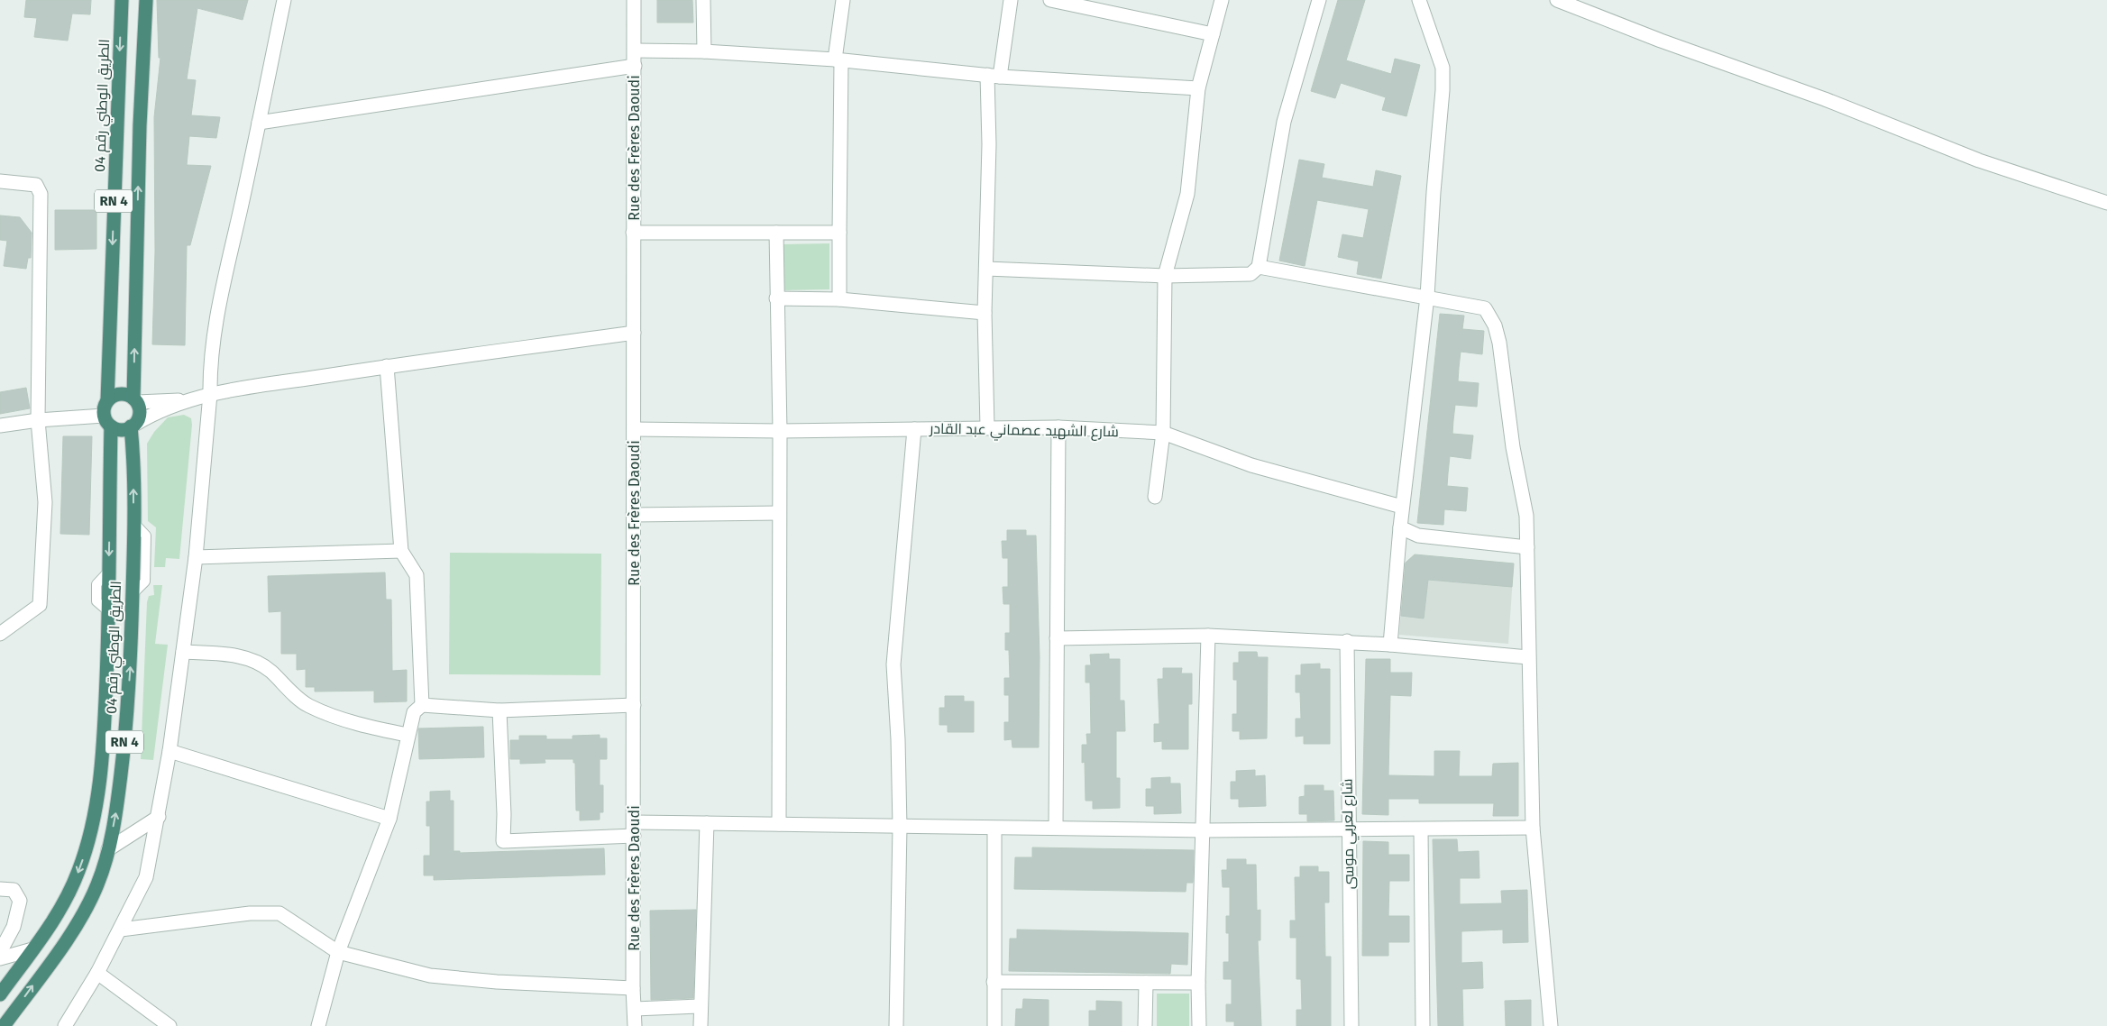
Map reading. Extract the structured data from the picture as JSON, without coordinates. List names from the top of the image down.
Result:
{
  "streets": {
    "highway": ["الطريق الوطني رقم 04", "RN 4"],
    "street": ["Rue des Frères Daoudi", "شارع الشهيد عصماني عبد القادر", "شارع لعربي موسى"]
  },
  "crossings": [
    ["الطريق الوطني رقم 04", "RN 4"],
    ["Rue des Frères Daoudi", "شارع الشهيد عصماني عبد القادر"]
  ]
}
